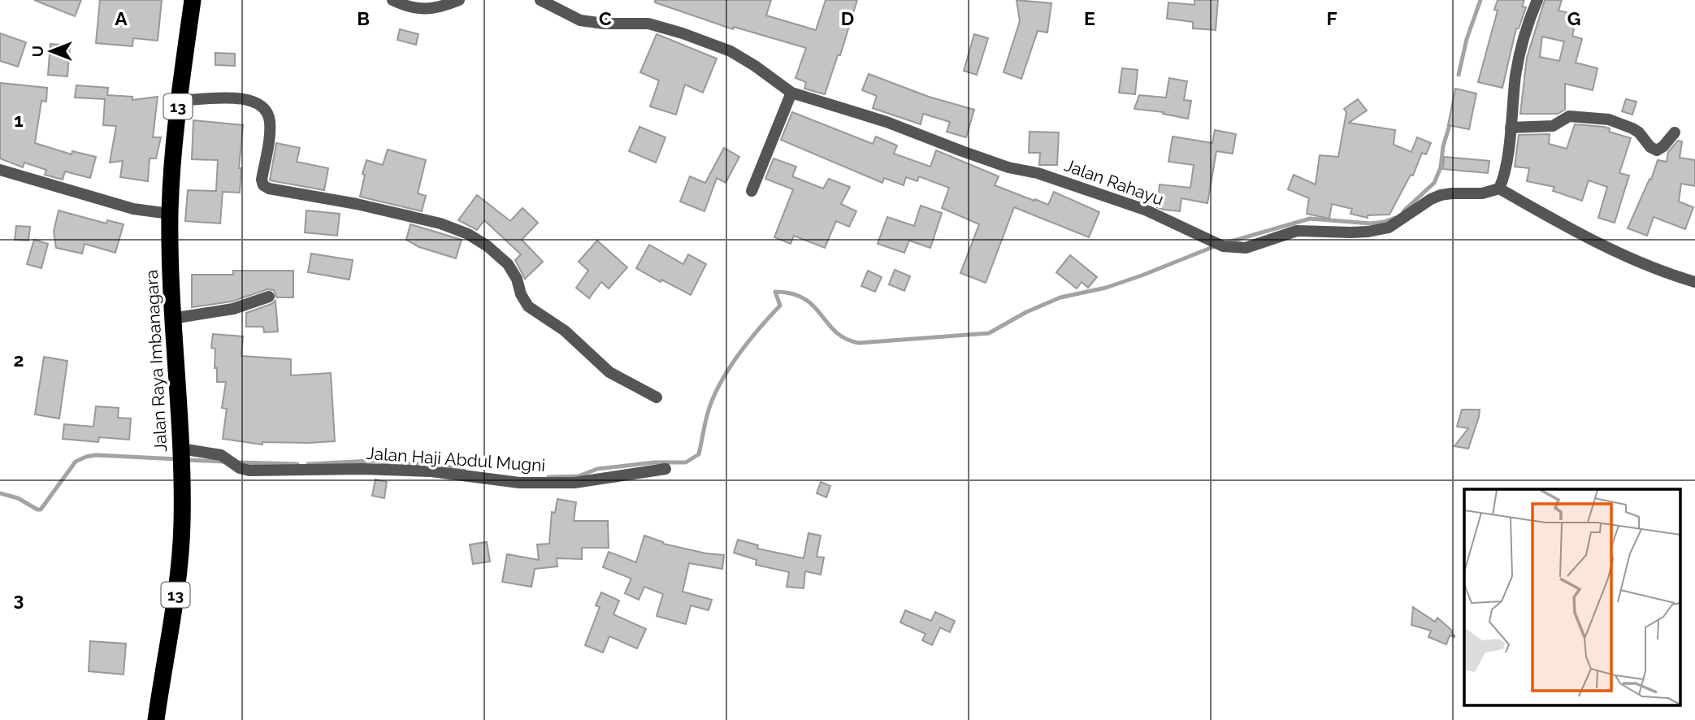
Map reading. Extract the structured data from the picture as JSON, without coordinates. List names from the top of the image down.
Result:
{
  "streets": {
    "highway": ["13", "Jalan Raya Imbanagara"],
    "street": ["Jalan Rahayu", "Jalan Haji Abdul Mugni"]
  },
  "crossings": [
    ["Jalan Raya Imbanagara", "Jalan Haji Abdul Mugni"]
  ],
  "north": "left",
  "grid": {
    "columns": [
      "A",
      "B",
      "C",
      "D",
      "E",
      "F",
      "G"
    ],
    "rows": ["1", "2", "3"]
  }
}
